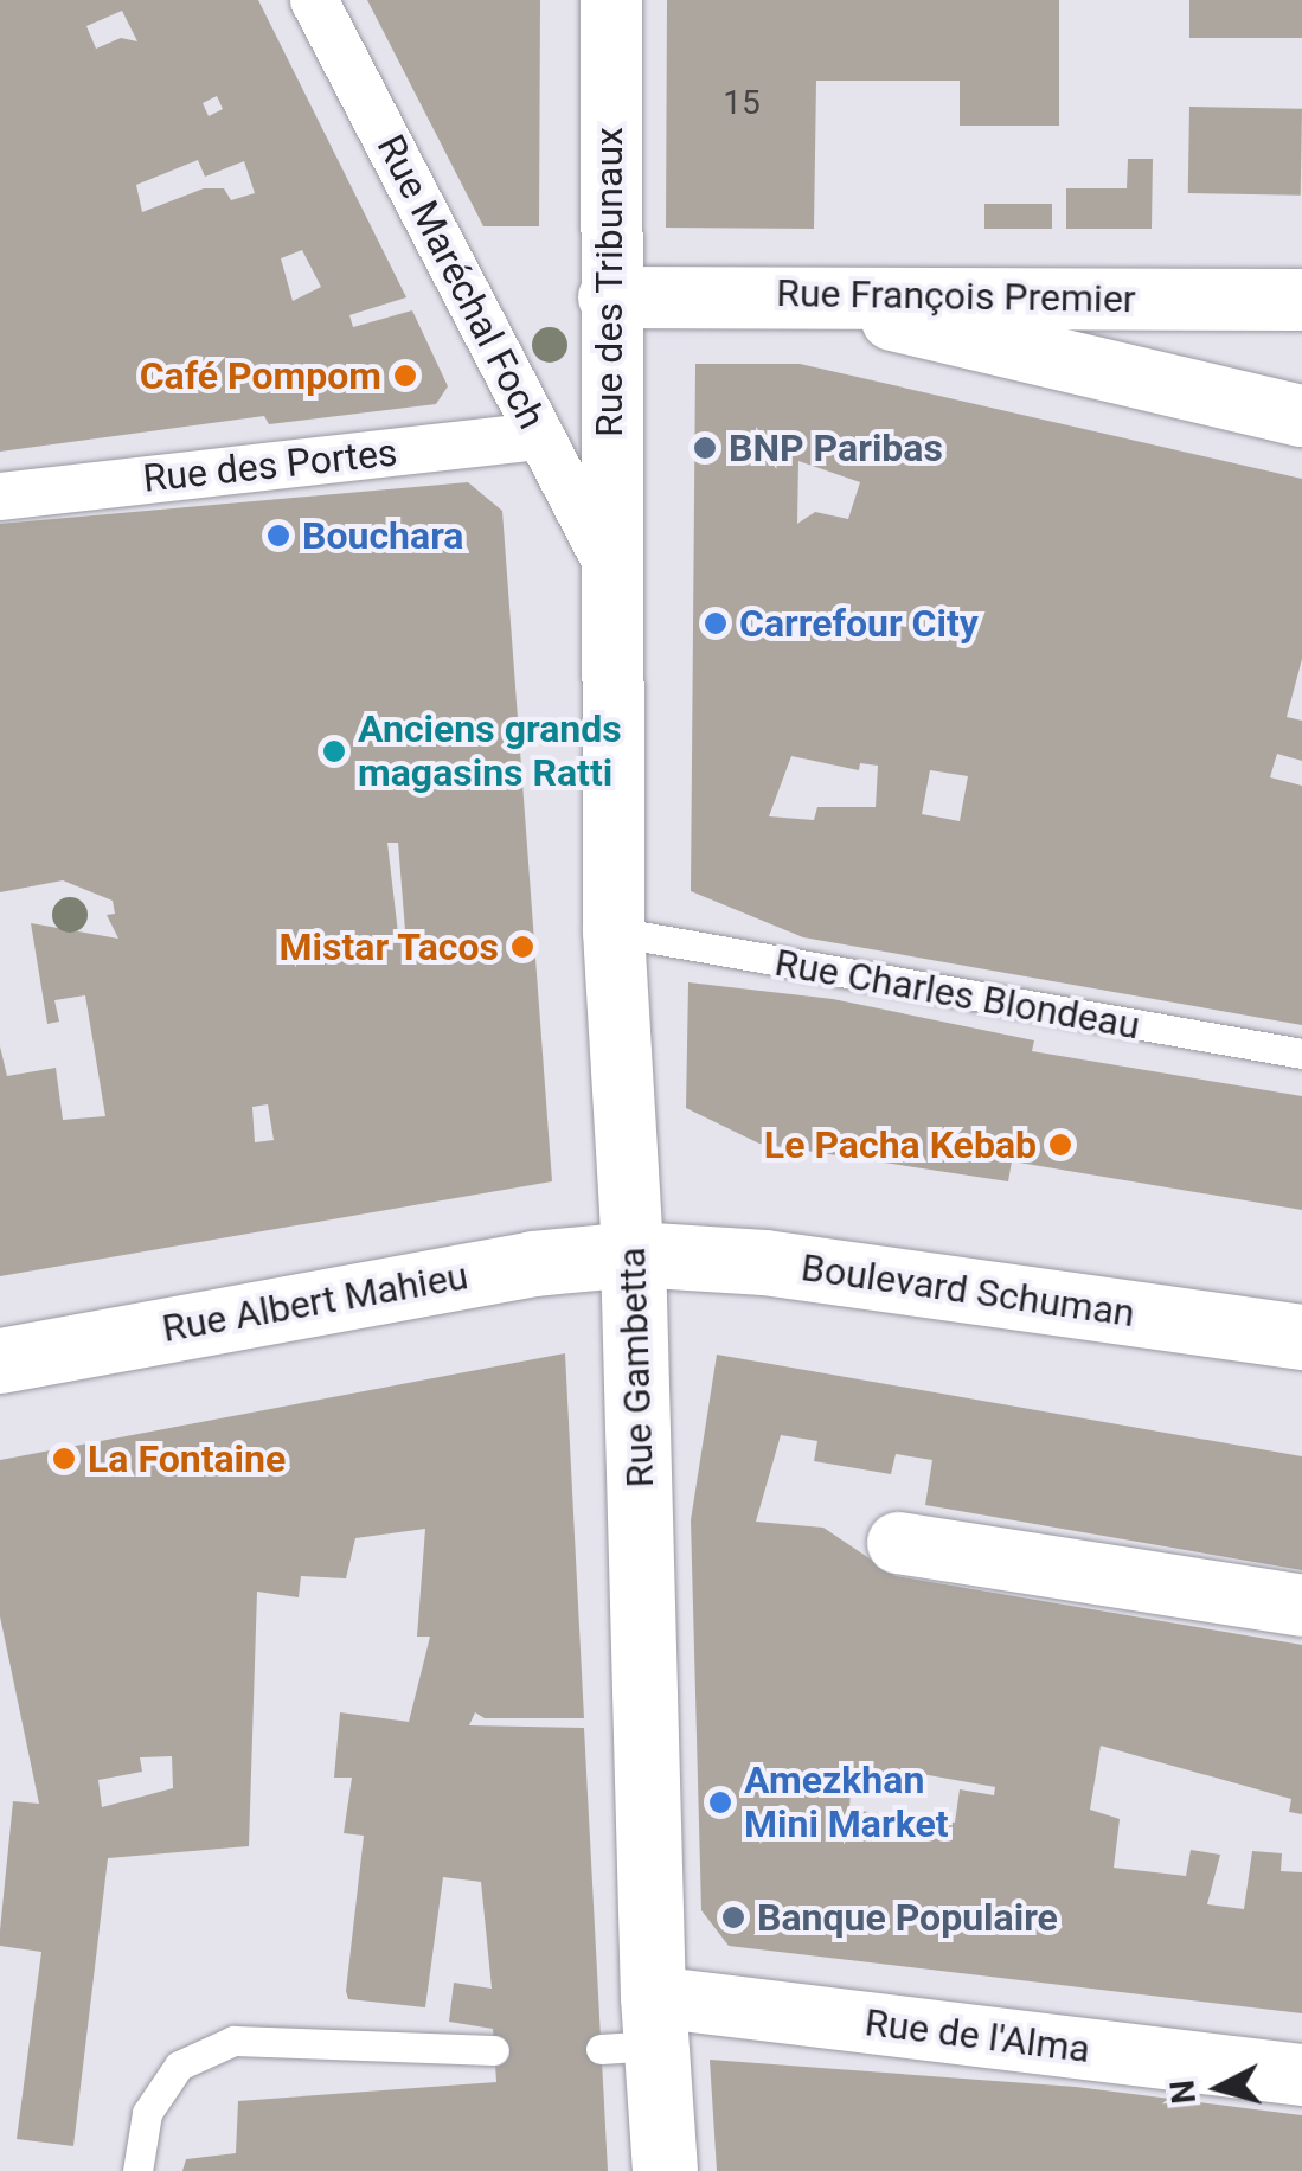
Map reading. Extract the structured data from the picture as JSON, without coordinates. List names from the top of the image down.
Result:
{
  "streets": {
    "street": [
      "Rue Maréchal Foch",
      "Rue des Tribunaux",
      "Rue François Premier",
      "Rue des Portes",
      "Boulevard Schuman",
      "Rue Albert Mahieu",
      "Rue Gambetta",
      "Rue de l'Alma"
    ],
    "lane": ["Rue Charles Blondeau"]
  },
  "crossings": [
    ["Rue Maréchal Foch", "Rue des Tribunaux"],
    ["Rue Maréchal Foch", "Rue des Portes"],
    ["Rue Maréchal Foch", "Rue Gambetta"],
    ["Rue des Tribunaux", "Rue François Premier"],
    ["Rue des Tribunaux", "Rue Gambetta"],
    ["Rue Charles Blondeau", "Rue Gambetta"],
    ["Boulevard Schuman", "Rue Albert Mahieu"],
    ["Boulevard Schuman", "Rue Gambetta"],
    ["Rue Albert Mahieu", "Rue Gambetta"],
    ["Rue Gambetta", "Rue de l'Alma"]
  ],
  "places": [
    "Café Pompom",
    "BNP Paribas",
    "Bouchara",
    "Carrefour City",
    "Anciens grands magasins Ratti",
    "Mistar Tacos",
    "Le Pacha Kebab",
    "La Fontaine",
    "Amezkhan Mini Market",
    "Banque Populaire"
  ],
  "house_numbers": ["15"],
  "north": "left"
}
